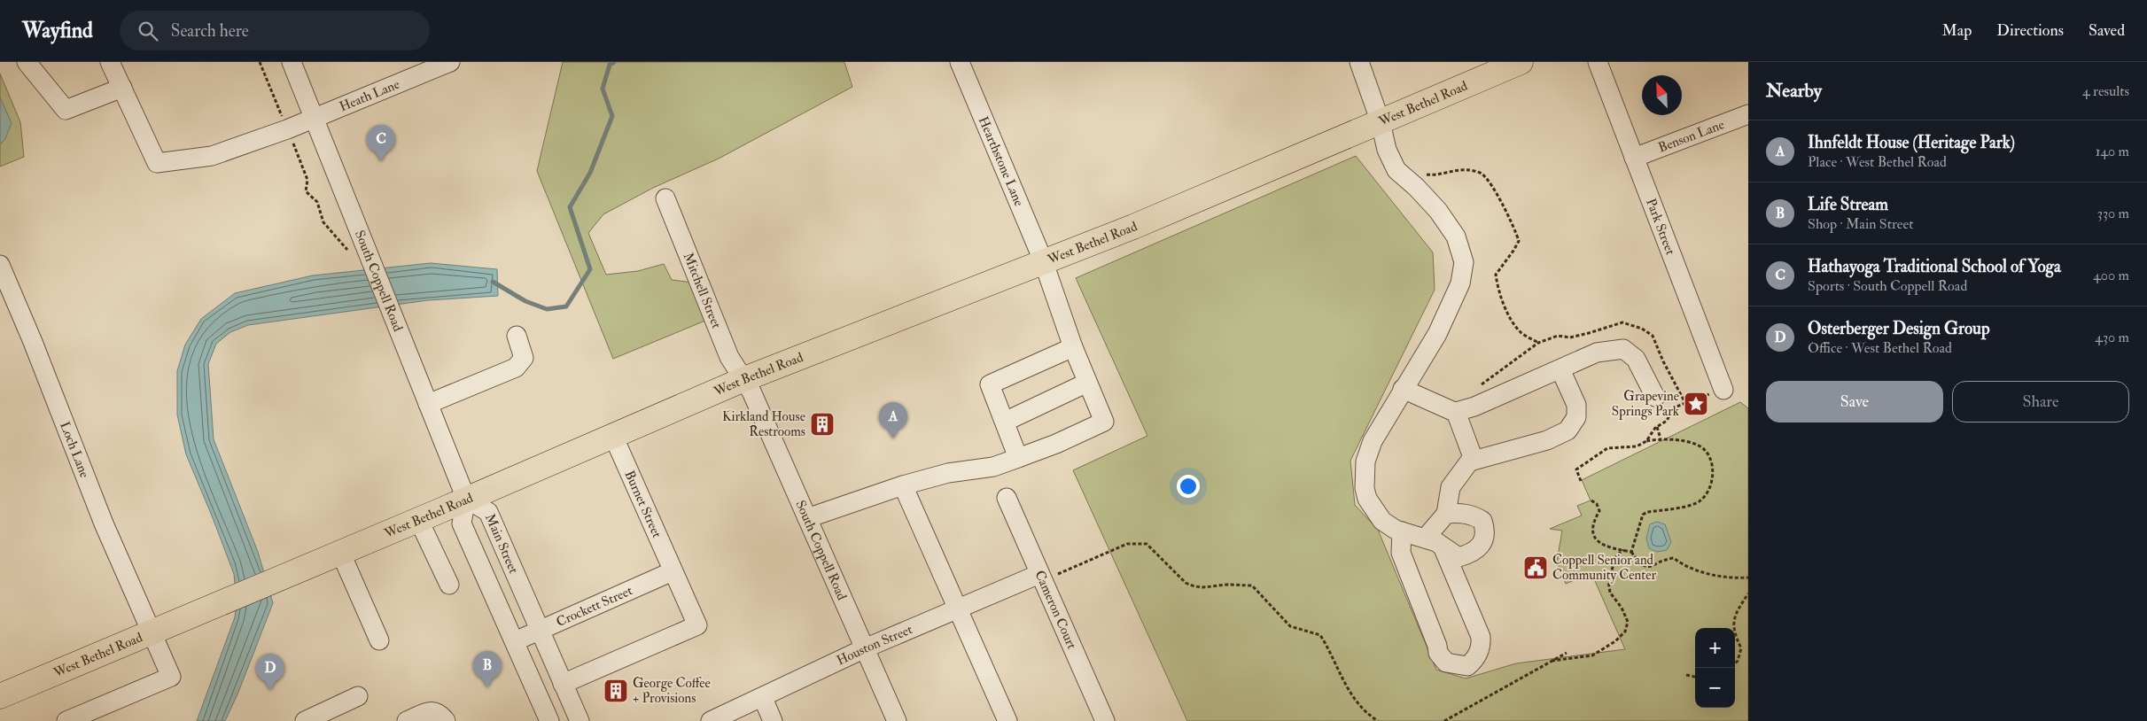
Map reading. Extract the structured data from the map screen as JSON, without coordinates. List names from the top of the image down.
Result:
{
  "streets": {
    "main road": ["West Bethel Road"],
    "street": [
      "Heath Lane",
      "Benson Lane",
      "Hearthstone Lane",
      "Park Street",
      "South Coppell Road",
      "Mitchell Street",
      "Loch Lane",
      "Burnet Street",
      "Main Street",
      "Crockett Street",
      "Cameron Court",
      "Houston Street"
    ]
  },
  "crossings": [
    ["Heath Lane", "South Coppell Road"],
    ["West Bethel Road", "Hearthstone Lane"],
    ["West Bethel Road", "South Coppell Road"],
    ["West Bethel Road", "Mitchell Street"],
    ["West Bethel Road", "Loch Lane"],
    ["West Bethel Road", "Burnet Street"],
    ["West Bethel Road", "Main Street"],
    ["Benson Lane", "Park Street"],
    ["South Coppell Road", "Mitchell Street"],
    ["South Coppell Road", "Main Street"],
    ["South Coppell Road", "Houston Street"],
    ["Burnet Street", "Main Street"],
    ["Burnet Street", "Crockett Street"],
    ["Main Street", "Crockett Street"],
    ["Cameron Court", "Houston Street"]
  ],
  "places": {
    "place": ["Grapevine Springs Park"],
    "building": ["Kirkland House Restrooms", "George Coffee + Provisions"],
    "public building": ["Coppell Senior and Community Center"]
  },
  "north": "top left",
  "page": {
    "header": "Wayfind",
    "search": "Search here",
    "nav": ["Map", "Directions", "Saved"],
    "heading": ["Nearby", "4 results"],
    "list": [
      {
        "mark": "A",
        "name": "Ihnfeldt House (Heritage Park)",
        "note": "Place · West Bethel Road",
        "value": "140 m"
      },
      {
        "mark": "B",
        "name": "Life Stream",
        "note": "Shop · Main Street",
        "value": "330 m"
      },
      {
        "mark": "C",
        "name": "Hathayoga Traditional School of Yoga",
        "note": "Sports · South Coppell Road",
        "value": "400 m"
      },
      {
        "mark": "D",
        "name": "Osterberger Design Group",
        "note": "Office · West Bethel Road",
        "value": "430 m"
      }
    ],
    "pins": [
      "C",
      "A",
      "B",
      "D"
    ],
    "buttons": ["Save", "Share"],
    "map_buttons": ["+", "−"]
  }
}
